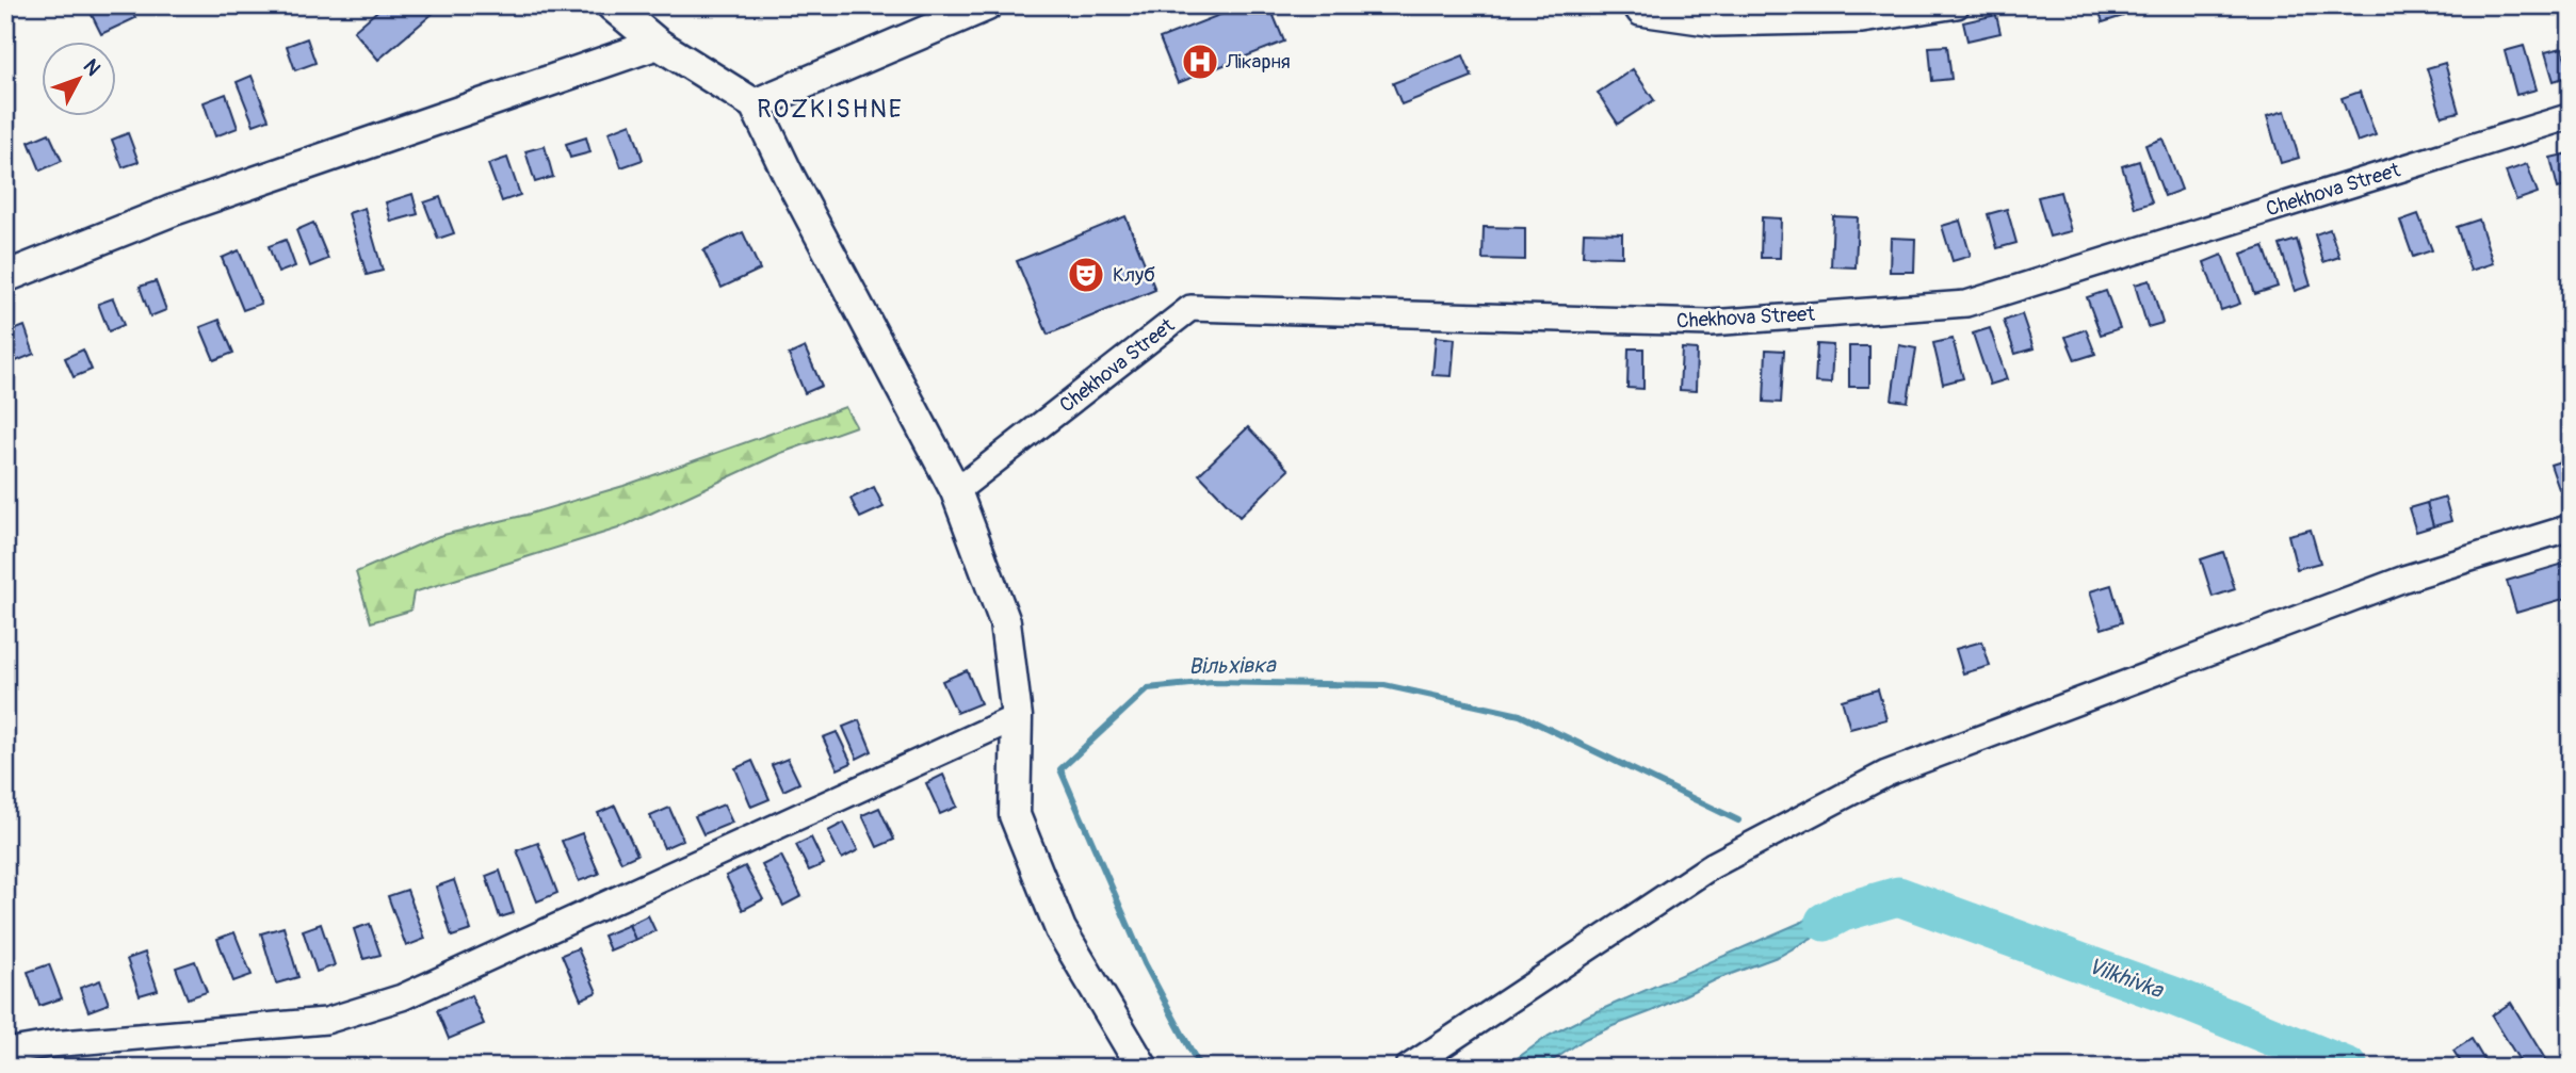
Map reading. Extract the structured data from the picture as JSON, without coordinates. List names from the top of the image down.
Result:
{
  "streets": {
    "street": ["Chekhova Street"]
  },
  "districts": ["ROZKISHNE"],
  "water": ["Вільхівка", "Vilkhivka"],
  "places": {
    "hospital": ["Лікарня"],
    "theatre": ["Клуб"]
  },
  "north": "top right"
}
